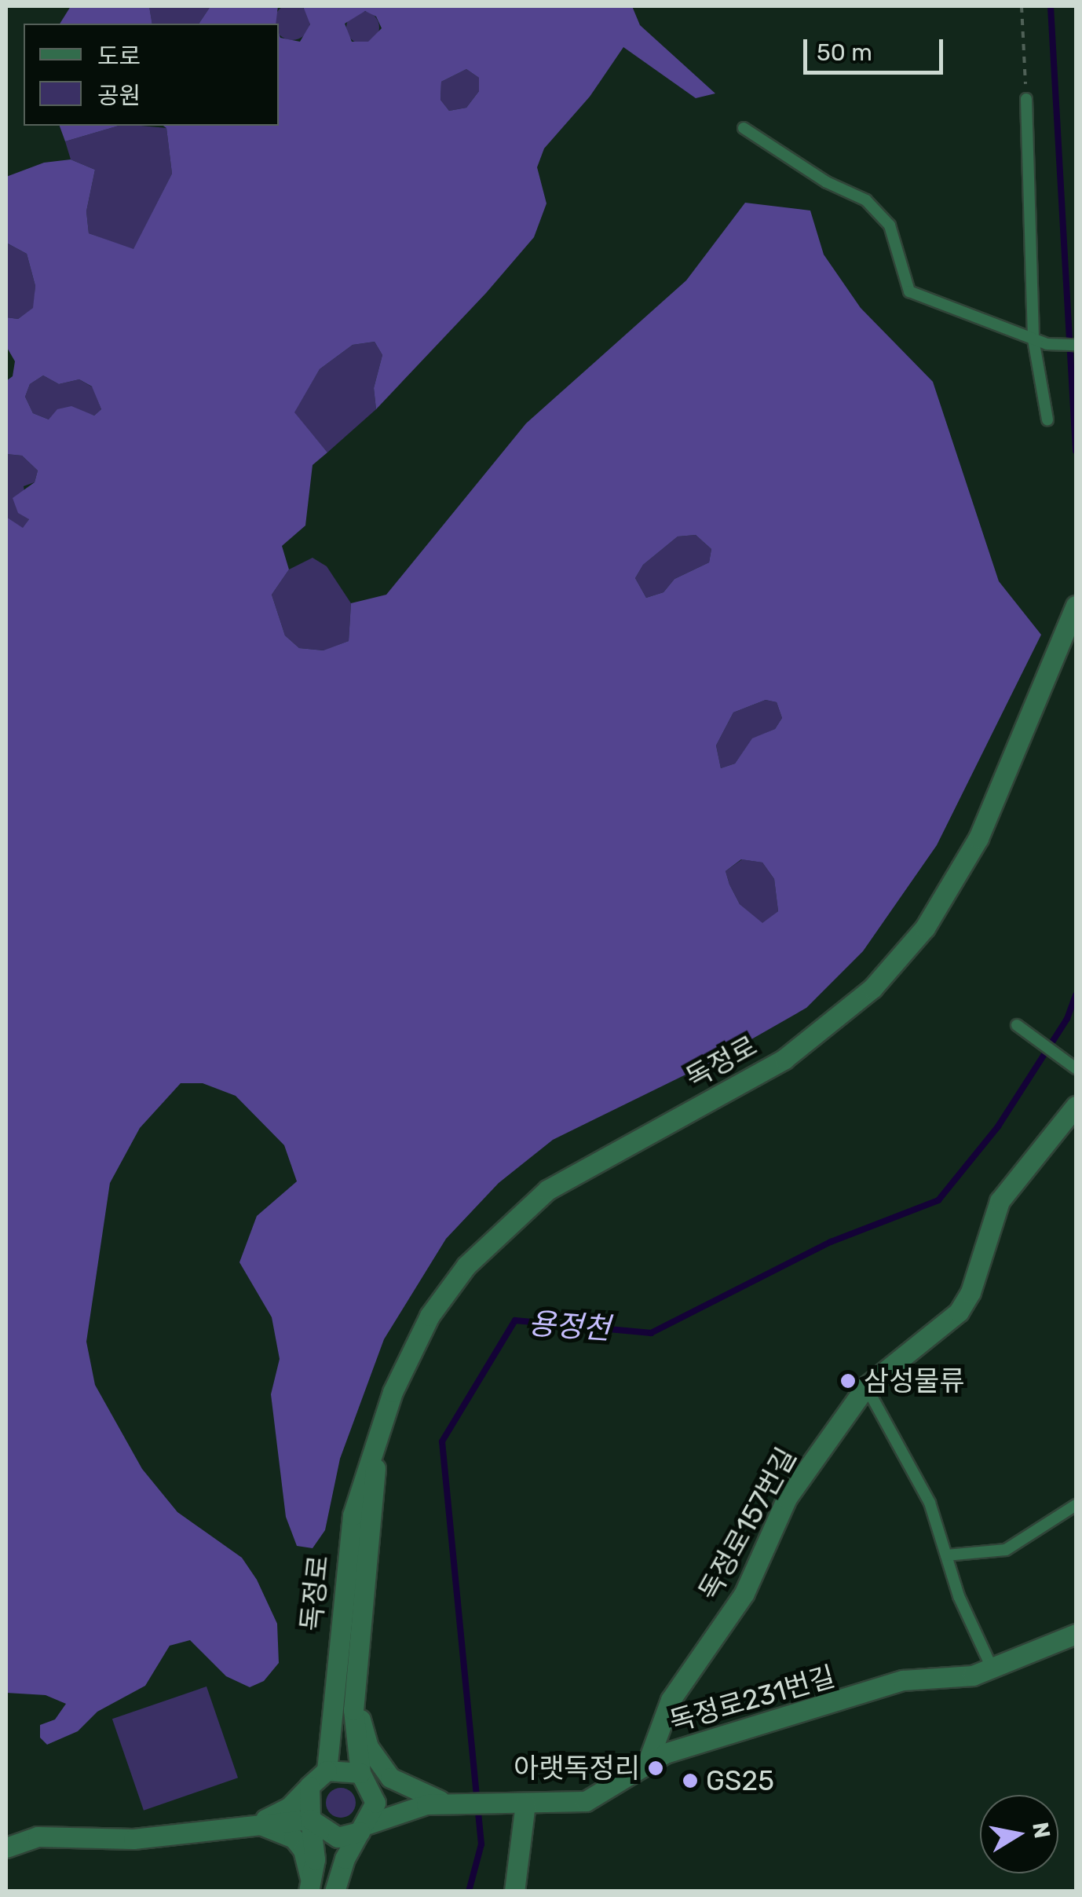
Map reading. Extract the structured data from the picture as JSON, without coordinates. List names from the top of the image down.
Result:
{
  "streets": {
    "street": ["독정로", "독정로157번길", "독정로231번길"]
  },
  "crossings": [
    ["독정로157번길", "독정로231번길"]
  ],
  "water": ["용정천"],
  "places": ["삼성물류", "아랫독정리", "GS25"],
  "legend": ["도로", "공원"],
  "scale_bar": "50 m",
  "north": "right"
}
